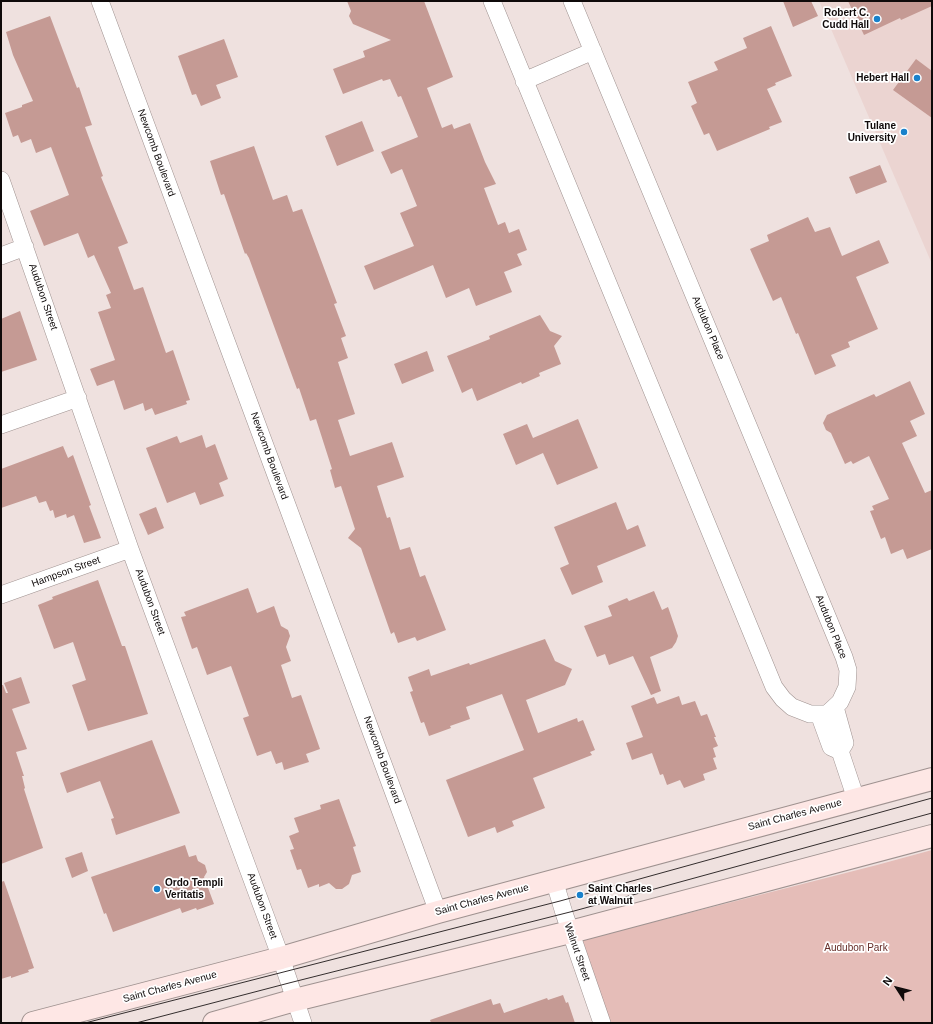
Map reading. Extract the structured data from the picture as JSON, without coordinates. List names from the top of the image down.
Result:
{
  "streets": {
    "main road": ["Saint Charles Avenue"],
    "street": [
      "Newcomb Boulevard",
      "Audubon Street",
      "Audubon Place",
      "Hampson Street",
      "Walnut Street"
    ]
  },
  "crossings": [
    ["Newcomb Boulevard", "Saint Charles Avenue"],
    ["Audubon Street", "Hampson Street"],
    ["Audubon Street", "Saint Charles Avenue"],
    ["Saint Charles Avenue", "Walnut Street"]
  ],
  "parks": ["Audubon Park"],
  "places": [
    "Robert C. Cudd Hall",
    "Hebert Hall",
    "Tulane University",
    "Ordo Templi Veritatis",
    "Saint Charles at Walnut"
  ],
  "north": "top left"
}
